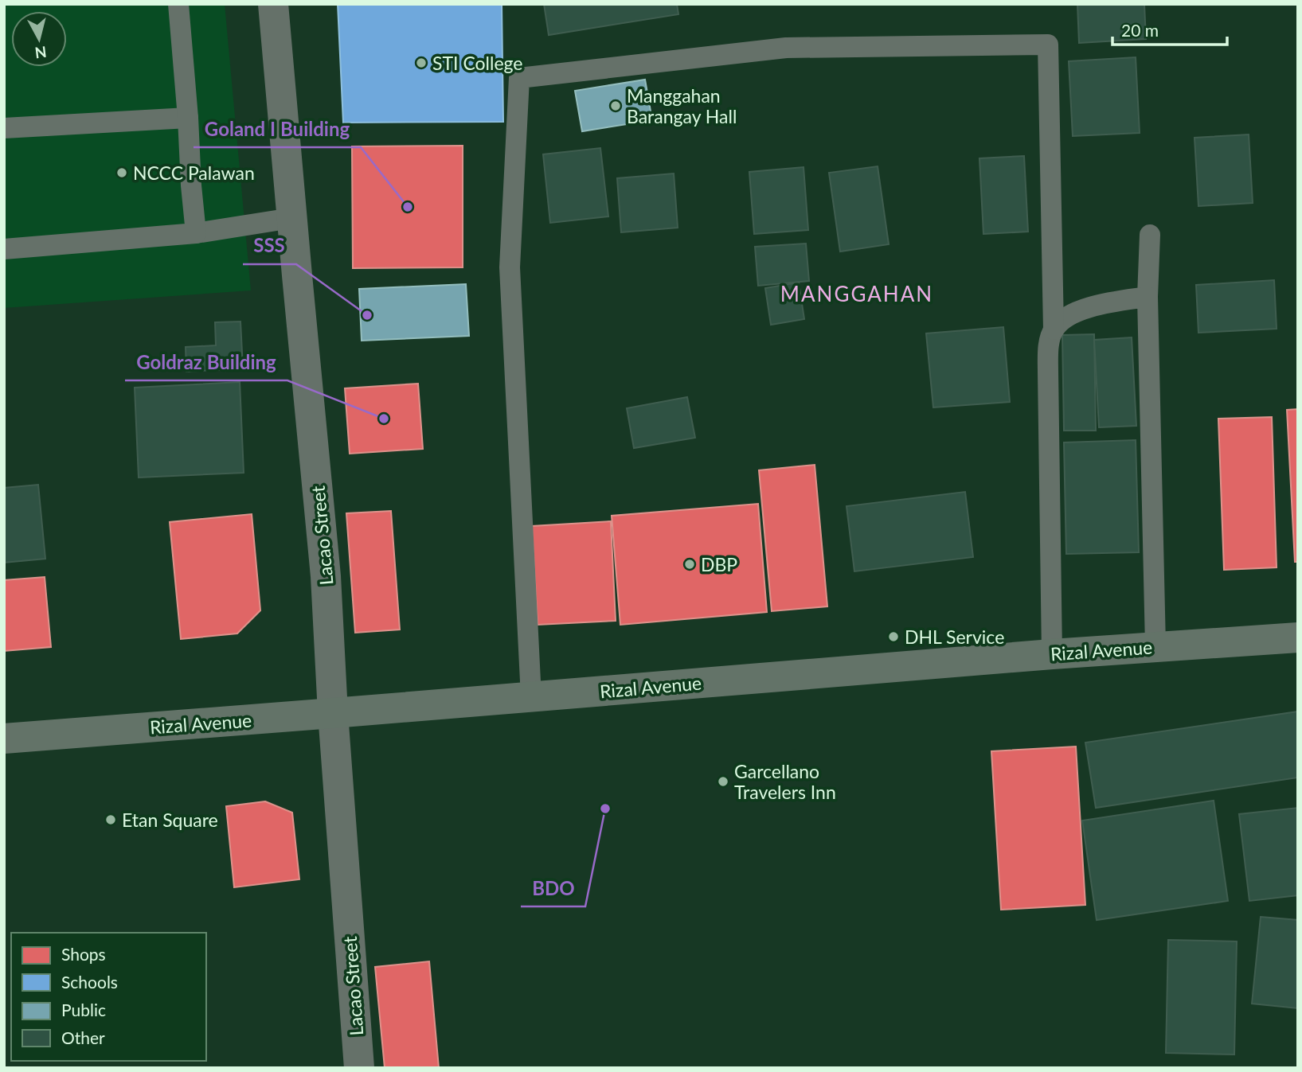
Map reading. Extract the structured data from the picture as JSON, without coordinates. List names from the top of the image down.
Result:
{
  "streets": {
    "main road": ["Rizal Avenue"],
    "street": ["Lacao Street"]
  },
  "crossings": [
    ["Lacao Street", "Rizal Avenue"]
  ],
  "districts": ["MANGGAHAN"],
  "places": [
    "STI College",
    "Manggahan Barangay Hall",
    "NCCC Palawan",
    "Goland I Building",
    "SSS",
    "Goldraz Building",
    "DBP",
    "DHL Service",
    "Garcellano Travelers Inn",
    "BDO",
    "Etan Square"
  ],
  "legend": [
    "Shops",
    "Schools",
    "Public",
    "Other"
  ],
  "scale_bar": "20 m",
  "north": "bottom"
}
